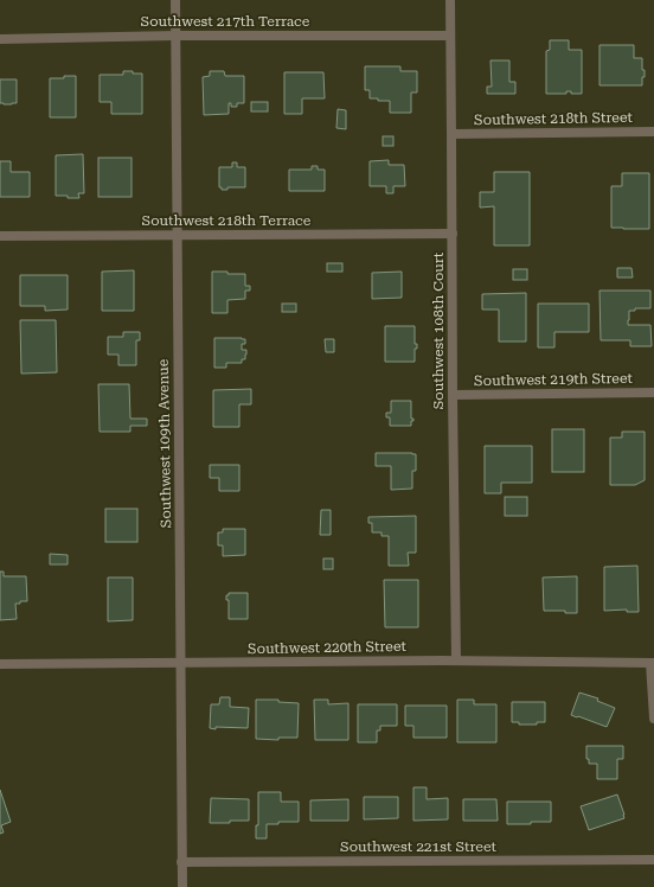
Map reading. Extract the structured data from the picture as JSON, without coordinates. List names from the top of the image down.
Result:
{
  "streets": {
    "street": [
      "Southwest 217th Terrace",
      "Southwest 218th Street",
      "Southwest 218th Terrace",
      "Southwest 108th Court",
      "Southwest 219th Street",
      "Southwest 109th Avenue",
      "Southwest 220th Street",
      "Southwest 221st Street"
    ]
  },
  "crossings": [
    ["Southwest 217th Terrace", "Southwest 108th Court"],
    ["Southwest 217th Terrace", "Southwest 109th Avenue"],
    ["Southwest 218th Street", "Southwest 108th Court"],
    ["Southwest 218th Terrace", "Southwest 108th Court"],
    ["Southwest 218th Terrace", "Southwest 109th Avenue"],
    ["Southwest 108th Court", "Southwest 219th Street"],
    ["Southwest 108th Court", "Southwest 220th Street"],
    ["Southwest 109th Avenue", "Southwest 220th Street"],
    ["Southwest 109th Avenue", "Southwest 221st Street"]
  ]
}
